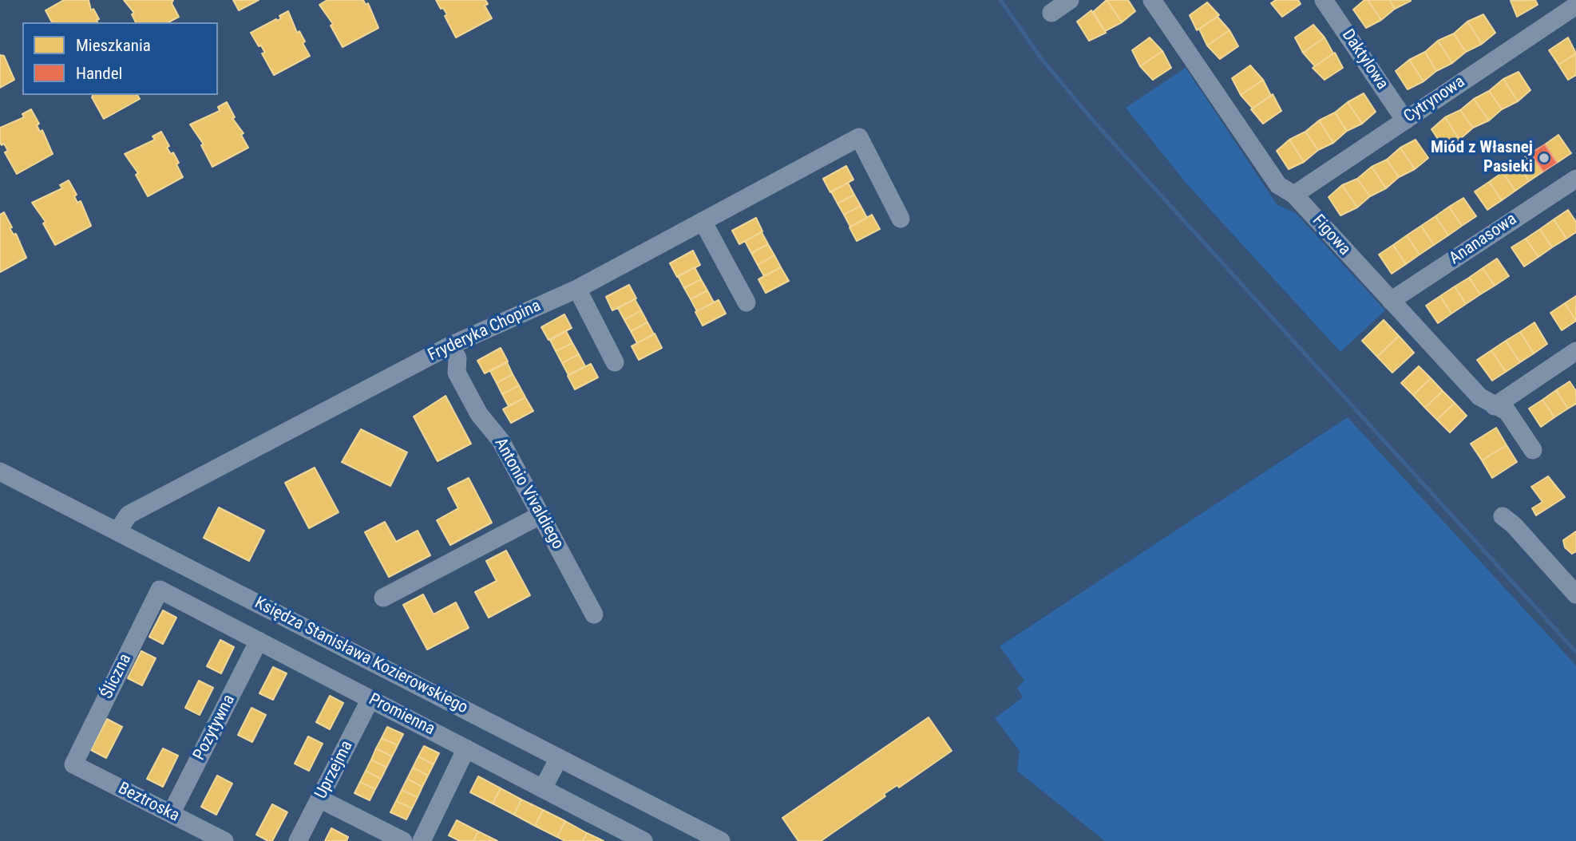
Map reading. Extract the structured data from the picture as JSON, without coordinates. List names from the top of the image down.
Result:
{
  "streets": {
    "street": [
      "Daktylowa",
      "Cytrynowa",
      "Figowa",
      "Ananasowa",
      "Fryderyka Chopina",
      "Antonio Vivaldiego",
      "Księdza Stanisława Kozierowskiego",
      "Śliczna",
      "Promienna",
      "Pozytywna",
      "Uprzejma",
      "Beztroska"
    ]
  },
  "crossings": [
    ["Daktylowa", "Cytrynowa"],
    ["Cytrynowa", "Figowa"],
    ["Figowa", "Ananasowa"],
    ["Fryderyka Chopina", "Antonio Vivaldiego"],
    ["Fryderyka Chopina", "Księdza Stanisława Kozierowskiego"],
    ["Śliczna", "Promienna"],
    ["Śliczna", "Beztroska"],
    ["Promienna", "Pozytywna"],
    ["Promienna", "Uprzejma"],
    ["Pozytywna", "Beztroska"]
  ],
  "places": ["Miód z Własnej Pasieki"],
  "legend": ["Mieszkania", "Handel"]
}
